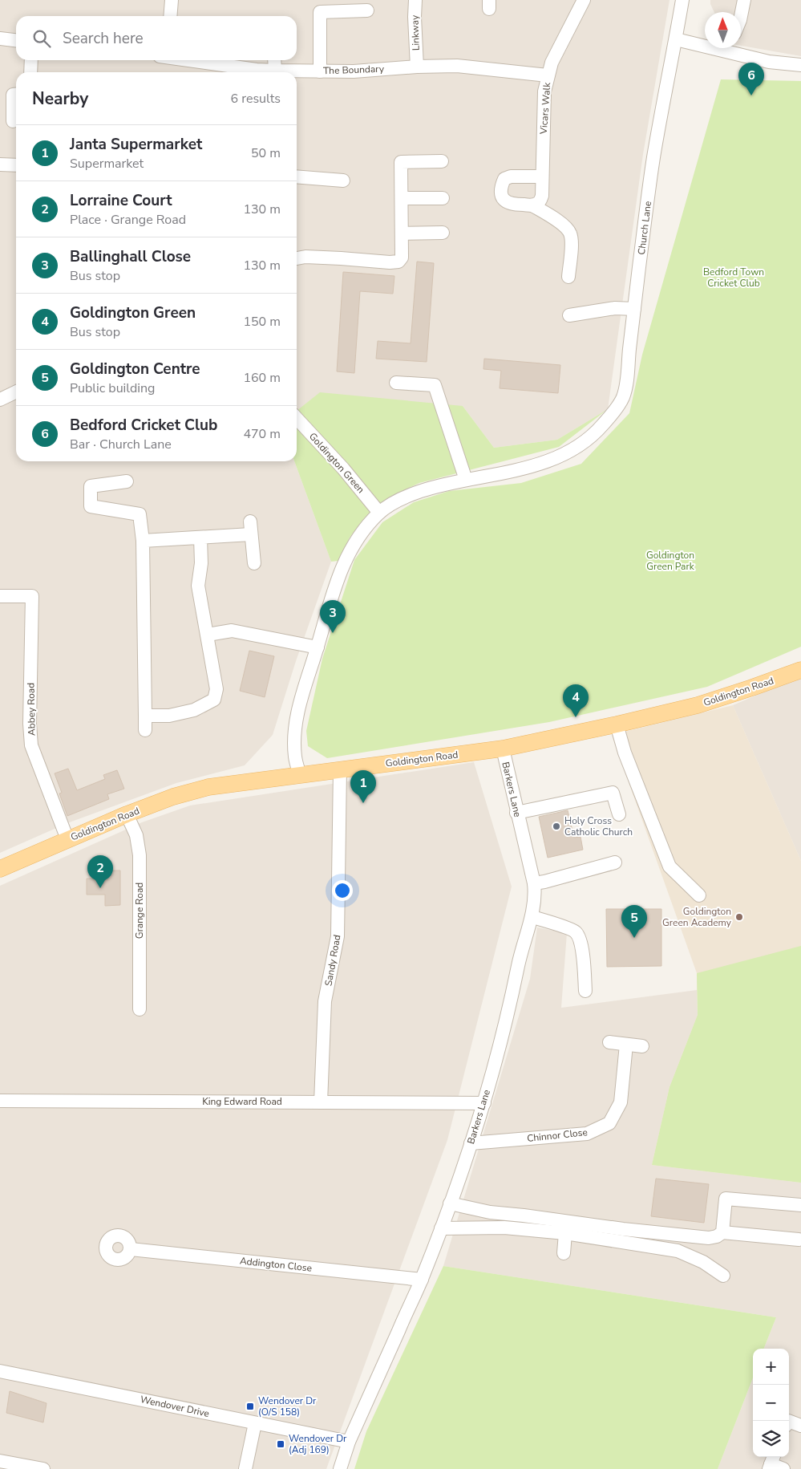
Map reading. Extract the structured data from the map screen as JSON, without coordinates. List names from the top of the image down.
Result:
{
  "streets": {
    "main road": ["Goldington Road"],
    "street": [
      "Linkway",
      "The Boundary",
      "Vicars Walk",
      "Church Lane",
      "Goldington Green",
      "Abbey Road",
      "Barkers Lane",
      "Grange Road",
      "Sandy Road",
      "King Edward Road",
      "Chinnor Close",
      "Addington Close",
      "Wendover Drive"
    ]
  },
  "crossings": [
    ["Linkway", "The Boundary"],
    ["The Boundary", "Vicars Walk"],
    ["Goldington Road", "Abbey Road"],
    ["Goldington Road", "Barkers Lane"],
    ["Goldington Road", "Grange Road"],
    ["Goldington Road", "Sandy Road"],
    ["Barkers Lane", "King Edward Road"],
    ["Barkers Lane", "Chinnor Close"],
    ["Barkers Lane", "Addington Close"],
    ["Barkers Lane", "Wendover Drive"],
    ["Sandy Road", "King Edward Road"]
  ],
  "parks": ["Bedford Town Cricket Club", "Goldington Green Park"],
  "places": {
    "other": ["Holy Cross Catholic Church", "Goldington Green Academy"],
    "transit": ["Wendover Dr (O/S 158)", "Wendover Dr (Adj 169)"]
  },
  "north": "top",
  "page": {
    "search": "Search here",
    "pins": [
      "6",
      "3",
      "4",
      "1",
      "2",
      "5"
    ],
    "heading": ["Nearby", "6 results"],
    "list": [
      {
        "mark": "1",
        "name": "Janta Supermarket",
        "note": "Supermarket",
        "value": "50 m"
      },
      {
        "mark": "2",
        "name": "Lorraine Court",
        "note": "Place · Grange Road",
        "value": "130 m"
      },
      {
        "mark": "3",
        "name": "Ballinghall Close",
        "note": "Bus stop",
        "value": "130 m"
      },
      {
        "mark": "4",
        "name": "Goldington Green",
        "note": "Bus stop",
        "value": "150 m"
      },
      {
        "mark": "5",
        "name": "Goldington Centre",
        "note": "Public building",
        "value": "160 m"
      },
      {
        "mark": "6",
        "name": "Bedford Cricket Club",
        "note": "Bar · Church Lane",
        "value": "470 m"
      }
    ],
    "map_buttons": ["+", "−"]
  }
}
